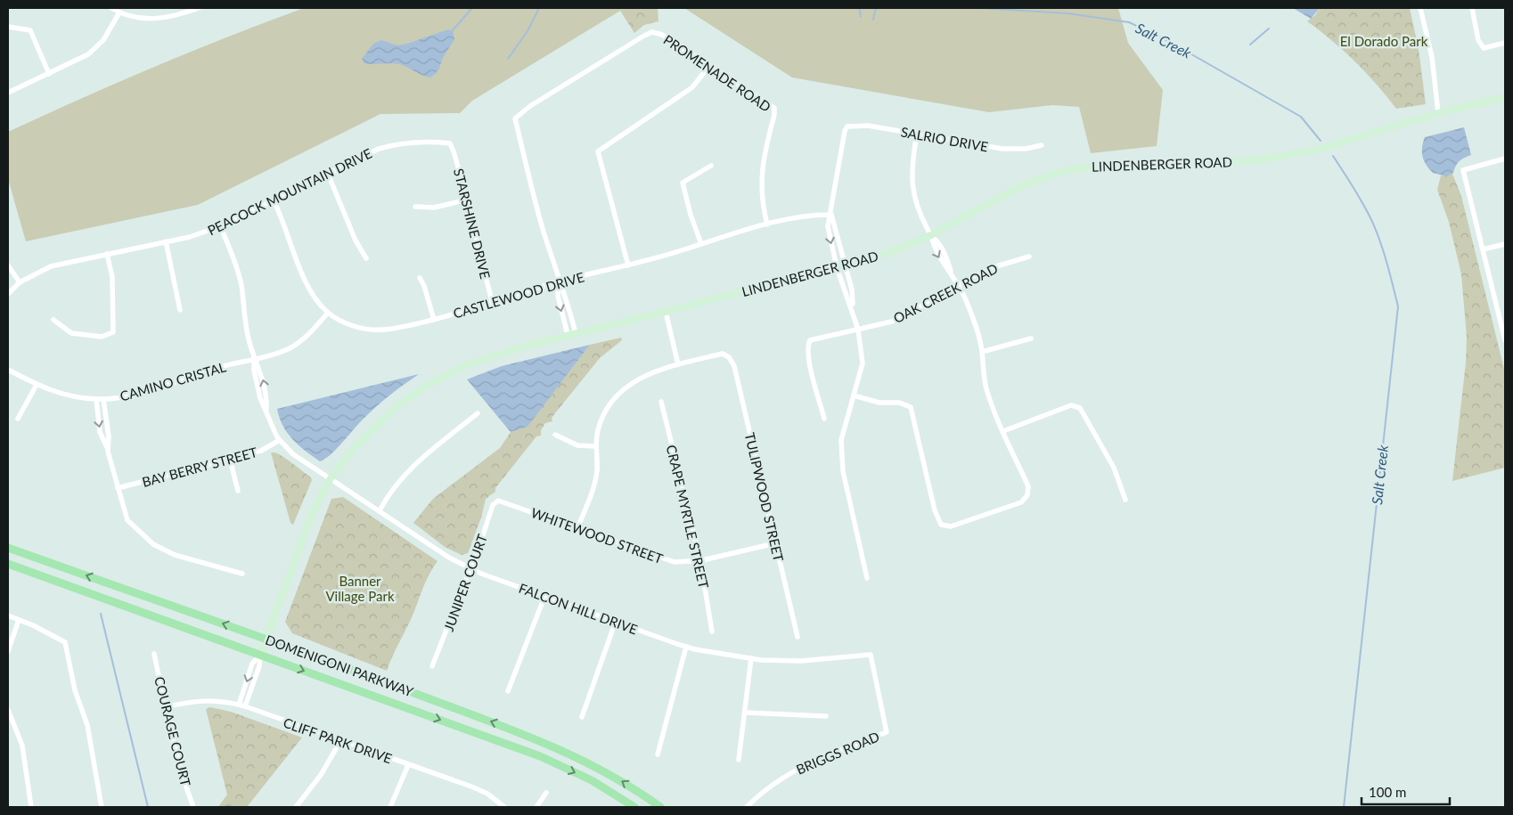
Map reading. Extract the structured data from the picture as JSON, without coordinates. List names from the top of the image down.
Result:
{
  "streets": {
    "main road": ["DOMENIGONI PARKWAY"],
    "street": [
      "PROMENADE ROAD",
      "SALRIO DRIVE",
      "LINDENBERGER ROAD",
      "PEACOCK MOUNTAIN DRIVE",
      "STARSHINE DRIVE",
      "OAK CREEK ROAD",
      "CASTLEWOOD DRIVE",
      "CAMINO CRISTAL",
      "BAY BERRY STREET",
      "TULIPWOOD STREET",
      "CRAPE MYRTLE STREET",
      "WHITEWOOD STREET",
      "JUNIPER COURT",
      "FALCON HILL DRIVE",
      "COURAGE COURT",
      "CLIFF PARK DRIVE",
      "BRIGGS ROAD"
    ]
  },
  "crossings": [
    ["PROMENADE ROAD", "CASTLEWOOD DRIVE"],
    ["SALRIO DRIVE", "CASTLEWOOD DRIVE"],
    ["LINDENBERGER ROAD", "FALCON HILL DRIVE"],
    ["LINDENBERGER ROAD", "DOMENIGONI PARKWAY"],
    ["PEACOCK MOUNTAIN DRIVE", "STARSHINE DRIVE"],
    ["PEACOCK MOUNTAIN DRIVE", "CASTLEWOOD DRIVE"],
    ["PEACOCK MOUNTAIN DRIVE", "FALCON HILL DRIVE"],
    ["STARSHINE DRIVE", "CASTLEWOOD DRIVE"],
    ["CASTLEWOOD DRIVE", "CAMINO CRISTAL"],
    ["CAMINO CRISTAL", "FALCON HILL DRIVE"],
    ["BAY BERRY STREET", "FALCON HILL DRIVE"],
    ["TULIPWOOD STREET", "WHITEWOOD STREET"],
    ["CRAPE MYRTLE STREET", "WHITEWOOD STREET"],
    ["WHITEWOOD STREET", "JUNIPER COURT"],
    ["JUNIPER COURT", "FALCON HILL DRIVE"],
    ["FALCON HILL DRIVE", "BRIGGS ROAD"],
    ["COURAGE COURT", "CLIFF PARK DRIVE"]
  ],
  "water": ["Salt Creek"],
  "parks": ["El Dorado Park", "Banner Village Park"],
  "scale_bar": "100 m"
}
